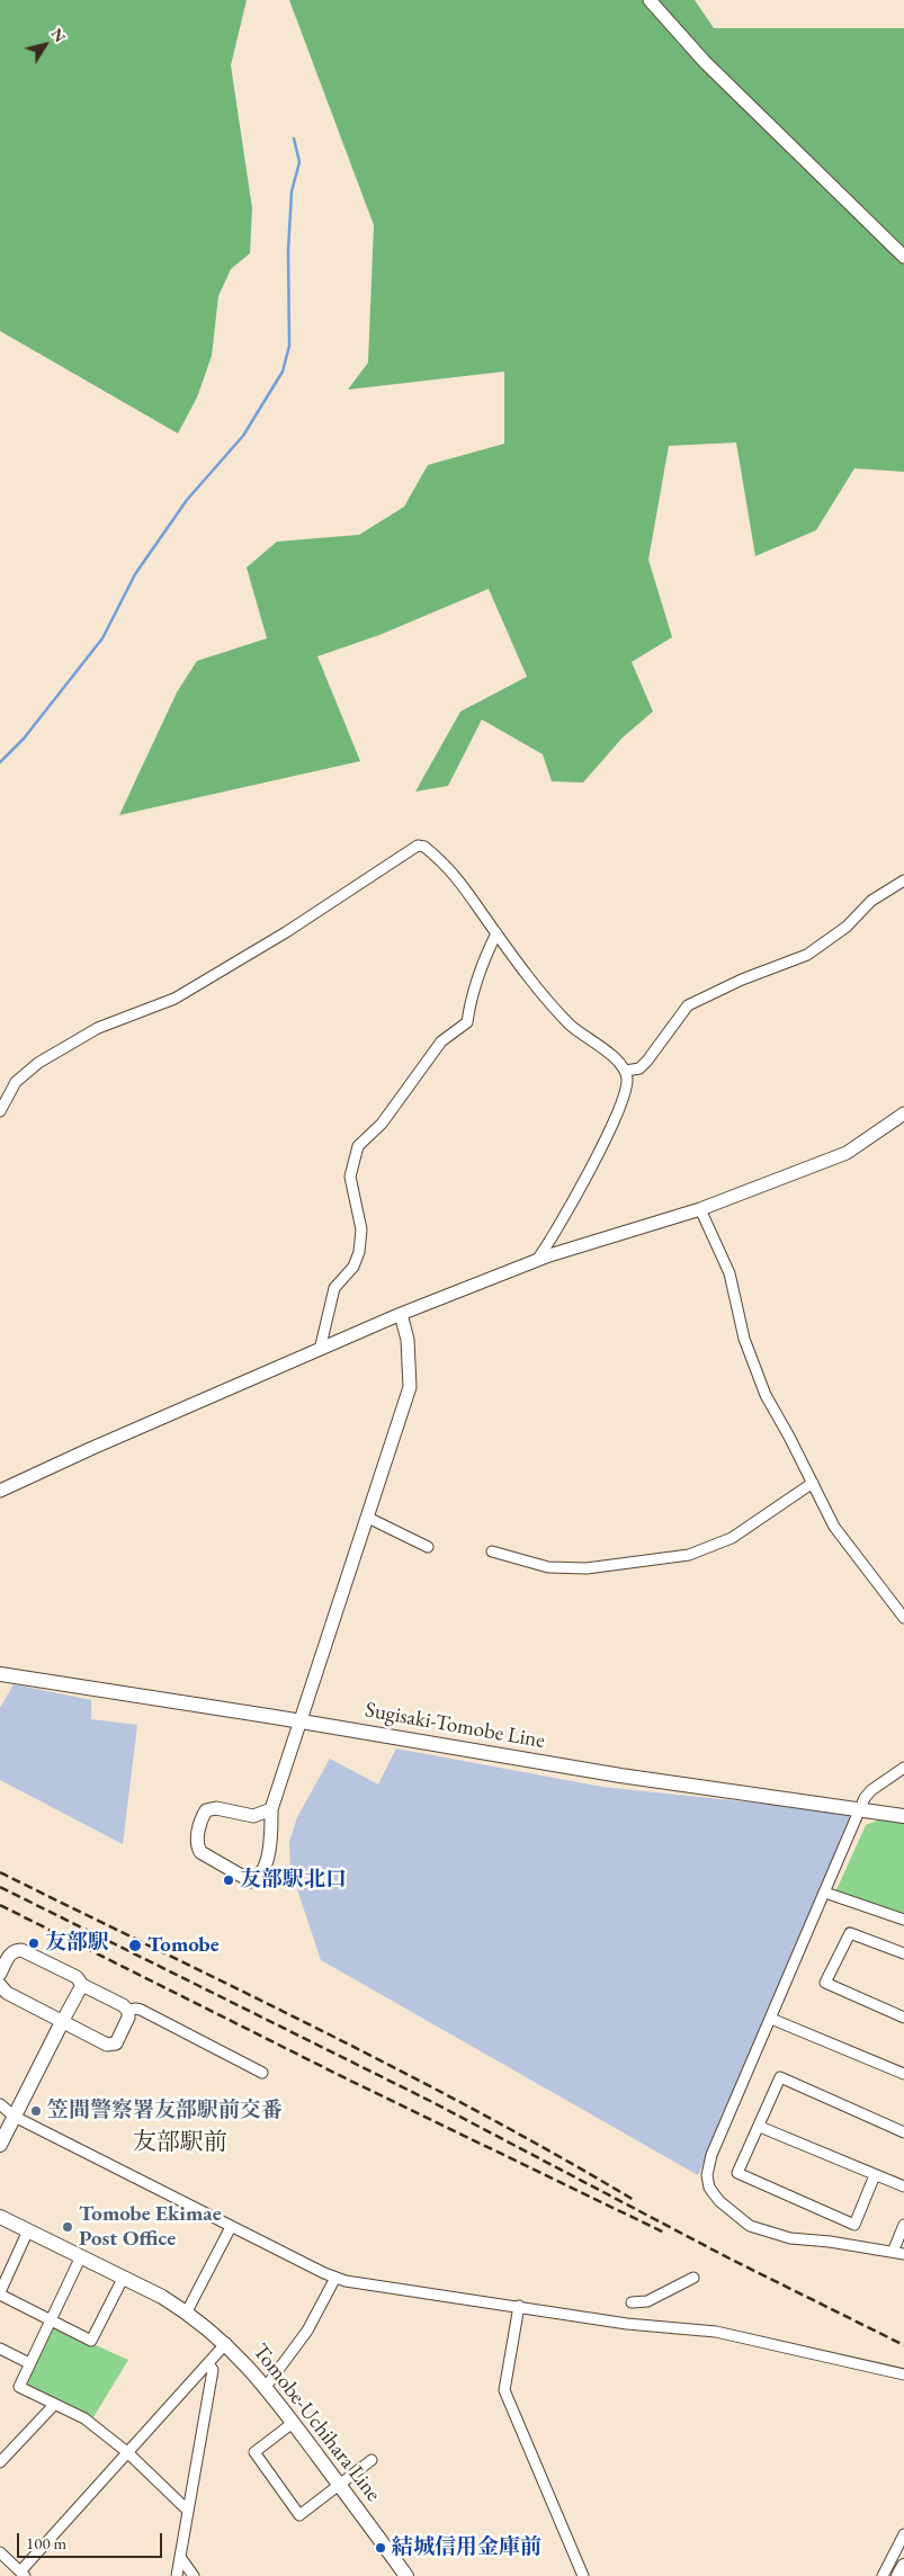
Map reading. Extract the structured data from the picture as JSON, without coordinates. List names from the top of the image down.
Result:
{
  "streets": {
    "main road": ["Sugisaki-Tomobe Line", "Tomobe-Uchihara Line"]
  },
  "districts": ["友部駅前"],
  "places": [
    "友部駅北口",
    "友部駅",
    "Tomobe",
    "笠間警察署友部駅前交番",
    "Tomobe Ekimae Post Office",
    "結城信用金庫前"
  ],
  "scale_bar": "100 m",
  "north": "top right"
}
